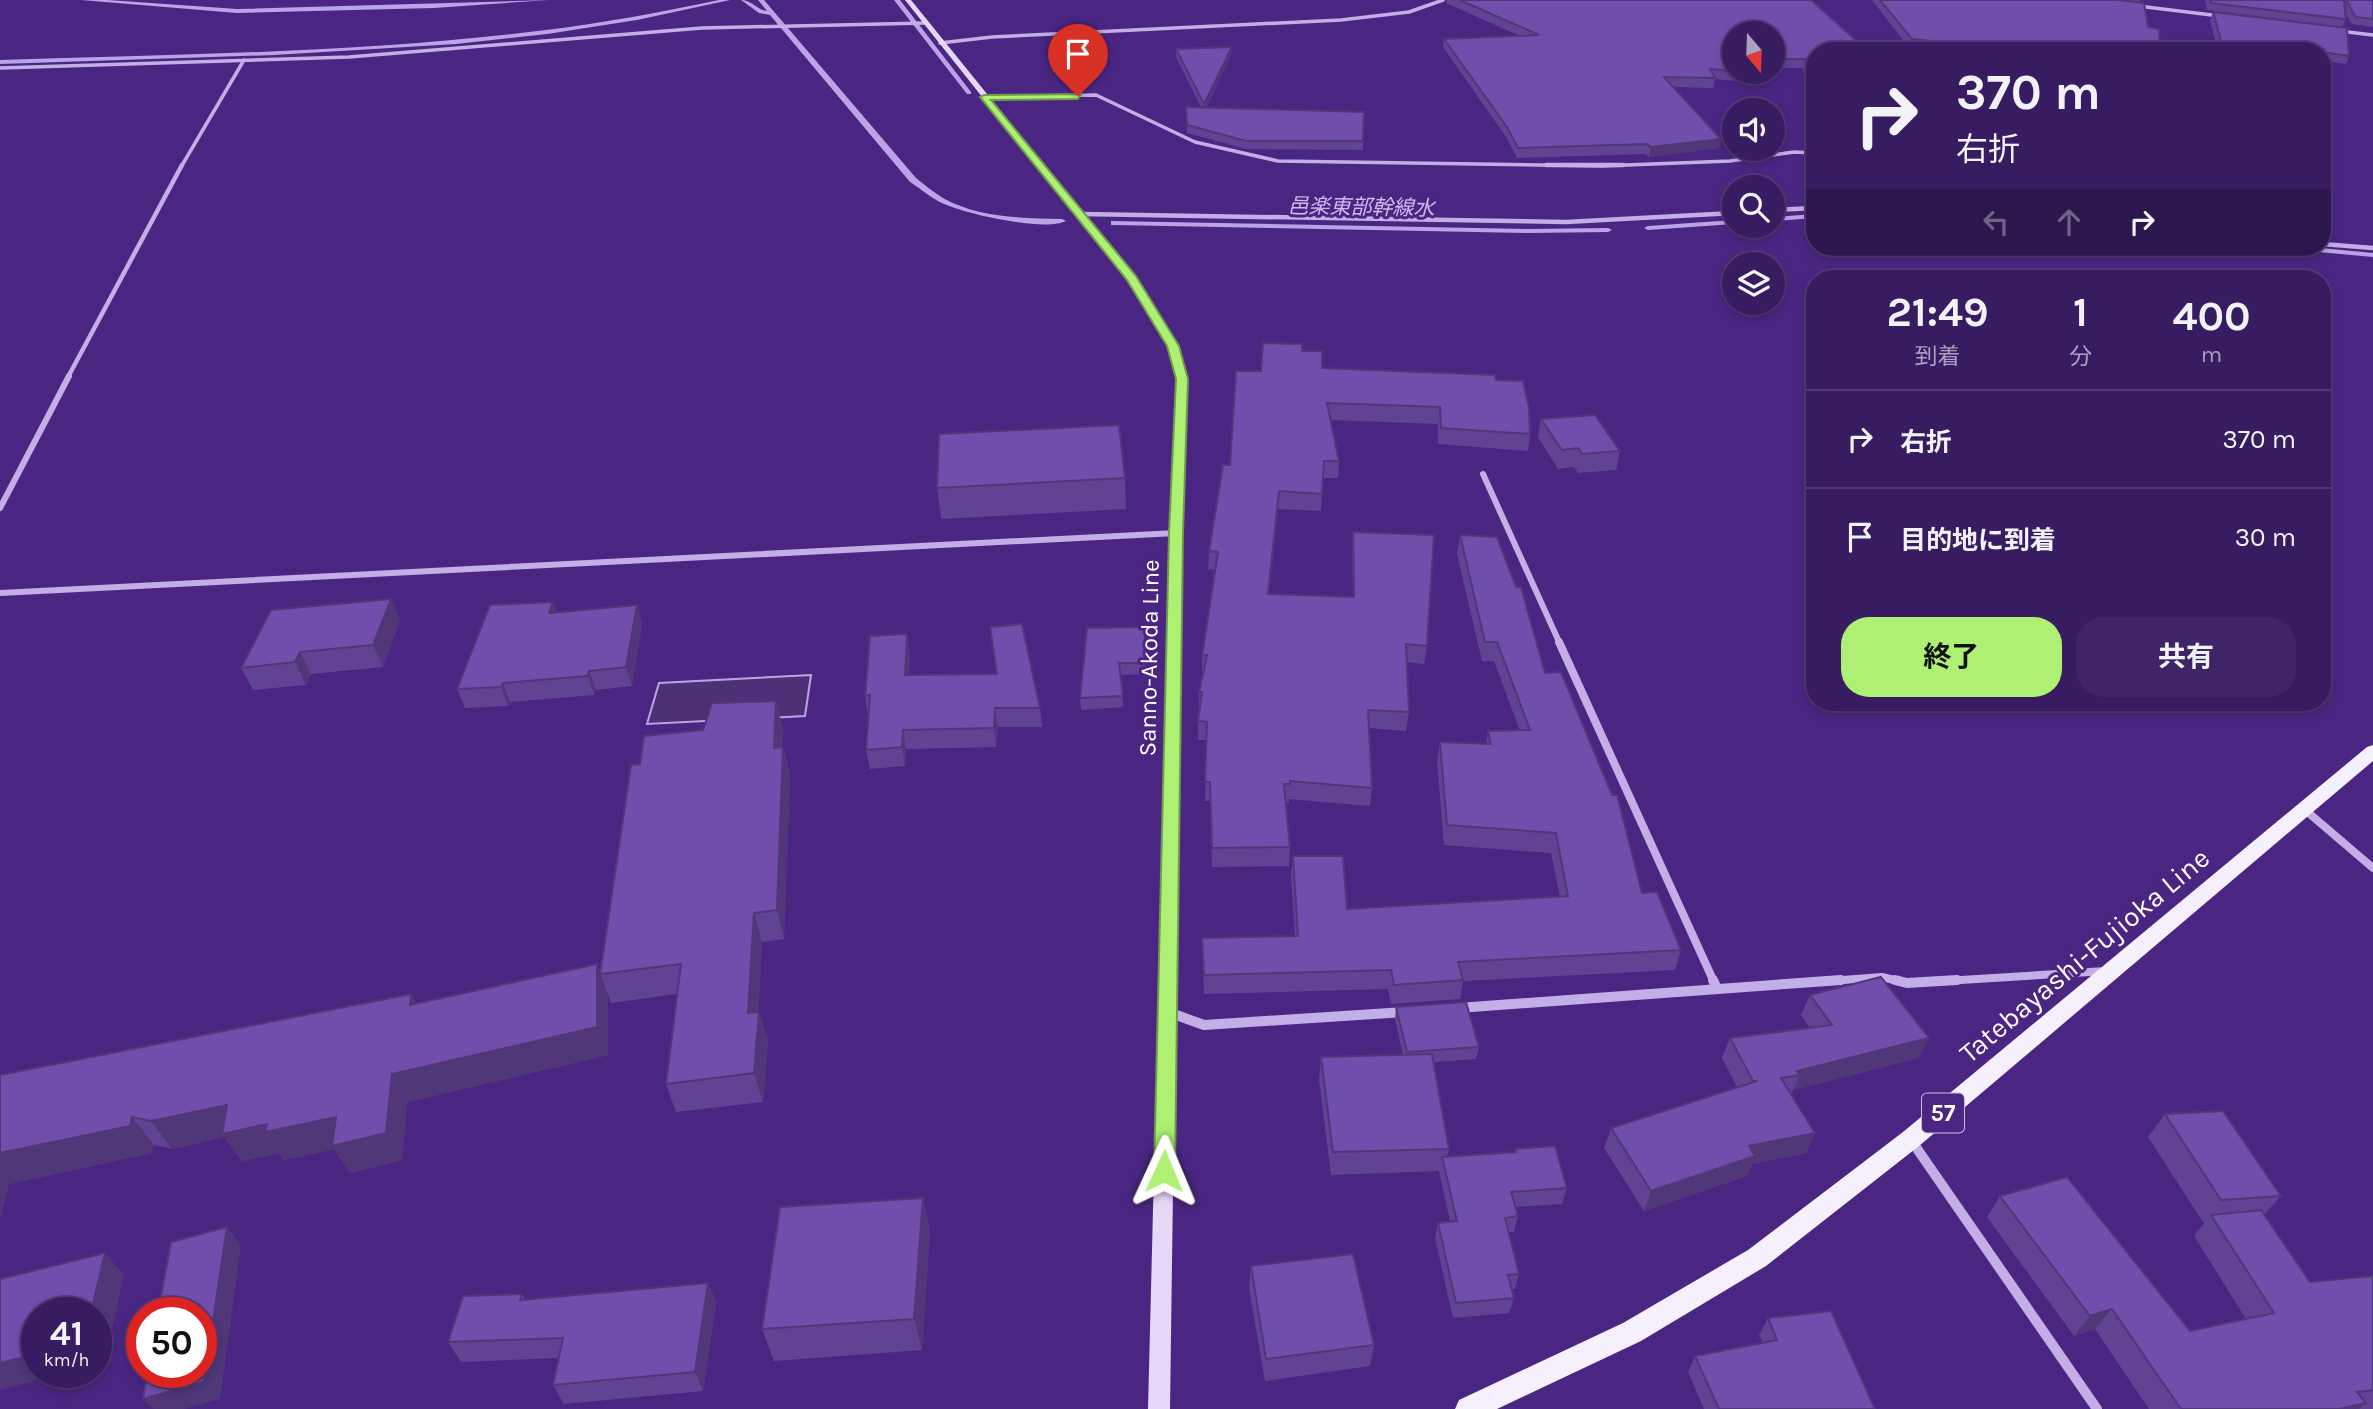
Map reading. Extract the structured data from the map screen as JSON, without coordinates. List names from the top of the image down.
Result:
{
  "streets": {
    "main road": ["Sanno-Akoda Line", "Tatebayashi-Fujioka Line", "57"]
  },
  "water": ["邑楽東部幹線水"],
  "north": "bottom",
  "page": {
    "turn": ["370 m", "右折"],
    "eta": [
      "21:49",
      "到着",
      "1",
      "分",
      "400",
      "m"
    ],
    "list": [
      {
        "name": "右折",
        "value": "370 m"
      },
      {
        "name": "目的地に到着",
        "value": "30 m"
      }
    ],
    "buttons": ["終了", "共有"],
    "speed": "41 km/h",
    "limit": "50"
  }
}
